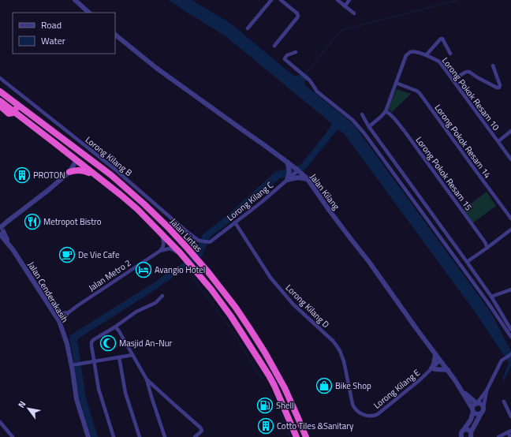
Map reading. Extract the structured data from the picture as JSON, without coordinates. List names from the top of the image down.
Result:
{
  "streets": {
    "highway": ["Jalan Lintas"],
    "street": [
      "Lorong Pokok Resam 10",
      "Lorong Pokok Resam 14",
      "Lorong Kilang B",
      "Lorong Pokok Resam 15",
      "Jalan Kilang",
      "Lorong Kilang C",
      "Jalan Metro 2",
      "Jalan Cenderakasih",
      "Lorong Kilang D",
      "Lorong Kilang E"
    ]
  },
  "crossings": [
    ["Lorong Pokok Resam 10", "Lorong Pokok Resam 14"],
    ["Lorong Kilang B", "Lorong Kilang C"],
    ["Jalan Kilang", "Lorong Kilang C"],
    ["Jalan Kilang", "Lorong Kilang E"],
    ["Lorong Kilang C", "Lorong Kilang D"],
    ["Jalan Metro 2", "Jalan Cenderakasih"],
    ["Lorong Kilang D", "Lorong Kilang E"]
  ],
  "places": {
    "building": ["PROTON", "Cotto Tiles &Sanitary"],
    "restaurant": ["Metropot Bistro"],
    "cafe": ["De Vie Cafe"],
    "hotel": ["Avangio Hotel"],
    "mosque": ["Masjid An-Nur"],
    "shop": ["Bike Shop"],
    "fuel station": ["Shell"]
  },
  "legend": ["Road", "Water"],
  "north": "top left"
}
